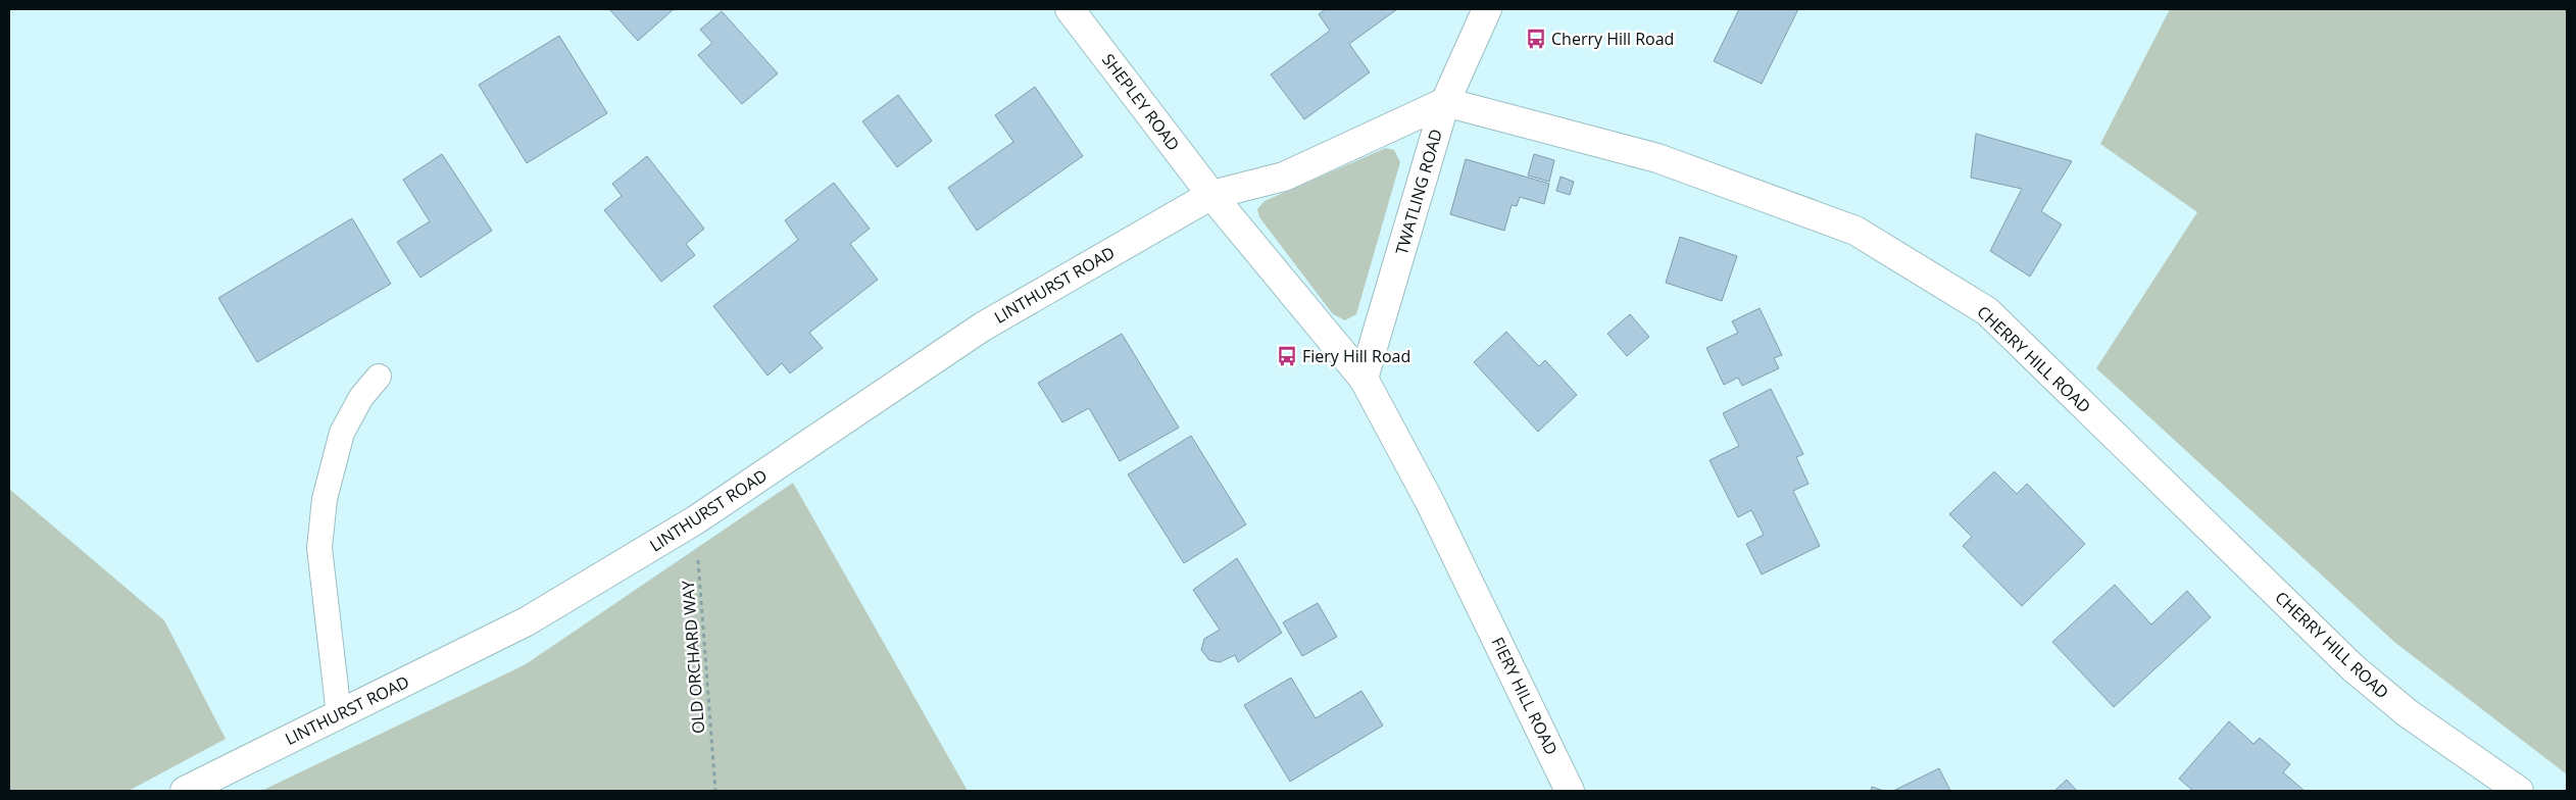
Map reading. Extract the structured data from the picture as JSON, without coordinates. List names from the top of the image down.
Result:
{
  "streets": {
    "street": [
      "SHEPLEY ROAD",
      "TWATLING ROAD",
      "LINTHURST ROAD",
      "CHERRY HILL ROAD",
      "FIERY HILL ROAD"
    ],
    "path": ["OLD ORCHARD WAY"]
  },
  "crossings": [
    ["SHEPLEY ROAD", "LINTHURST ROAD"],
    ["SHEPLEY ROAD", "FIERY HILL ROAD"],
    ["TWATLING ROAD", "LINTHURST ROAD"],
    ["TWATLING ROAD", "CHERRY HILL ROAD"],
    ["TWATLING ROAD", "FIERY HILL ROAD"],
    ["LINTHURST ROAD", "CHERRY HILL ROAD"],
    ["LINTHURST ROAD", "OLD ORCHARD WAY"],
    ["LINTHURST ROAD", "FIERY HILL ROAD"]
  ],
  "places": {
    "bus stop": ["Cherry Hill Road", "Fiery Hill Road"]
  }
}
